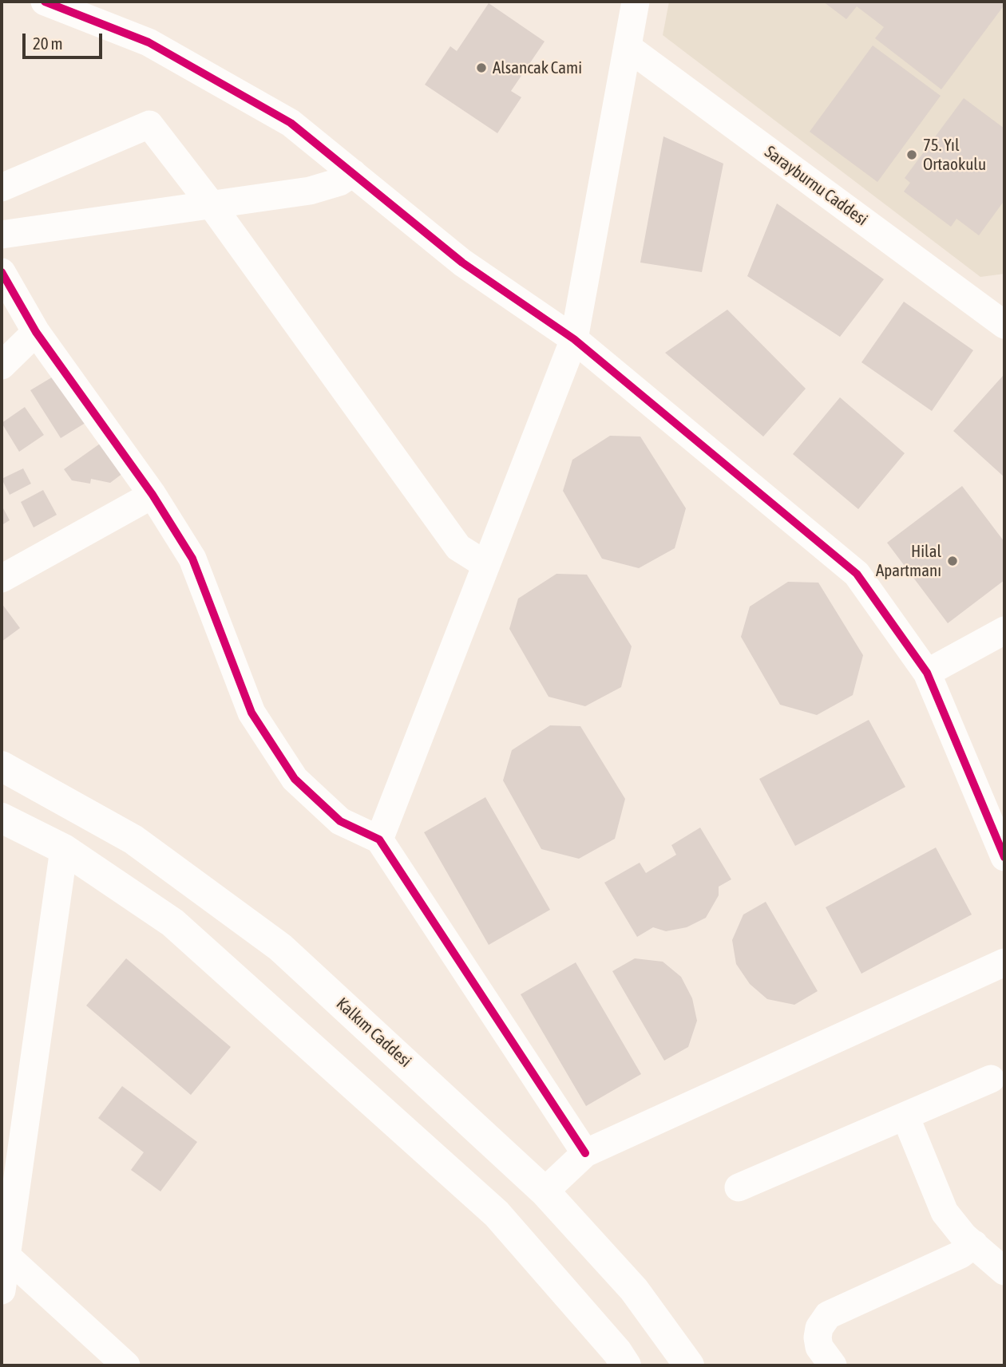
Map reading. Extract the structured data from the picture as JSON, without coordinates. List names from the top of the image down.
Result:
{
  "streets": {
    "main road": ["Kalkım Caddesi"],
    "street": ["Sarayburnu Caddesi"]
  },
  "places": ["Alsancak Cami", "75. Yıl Ortaokulu", "Hilal Apartmanı"],
  "scale_bar": "20 m"
}
